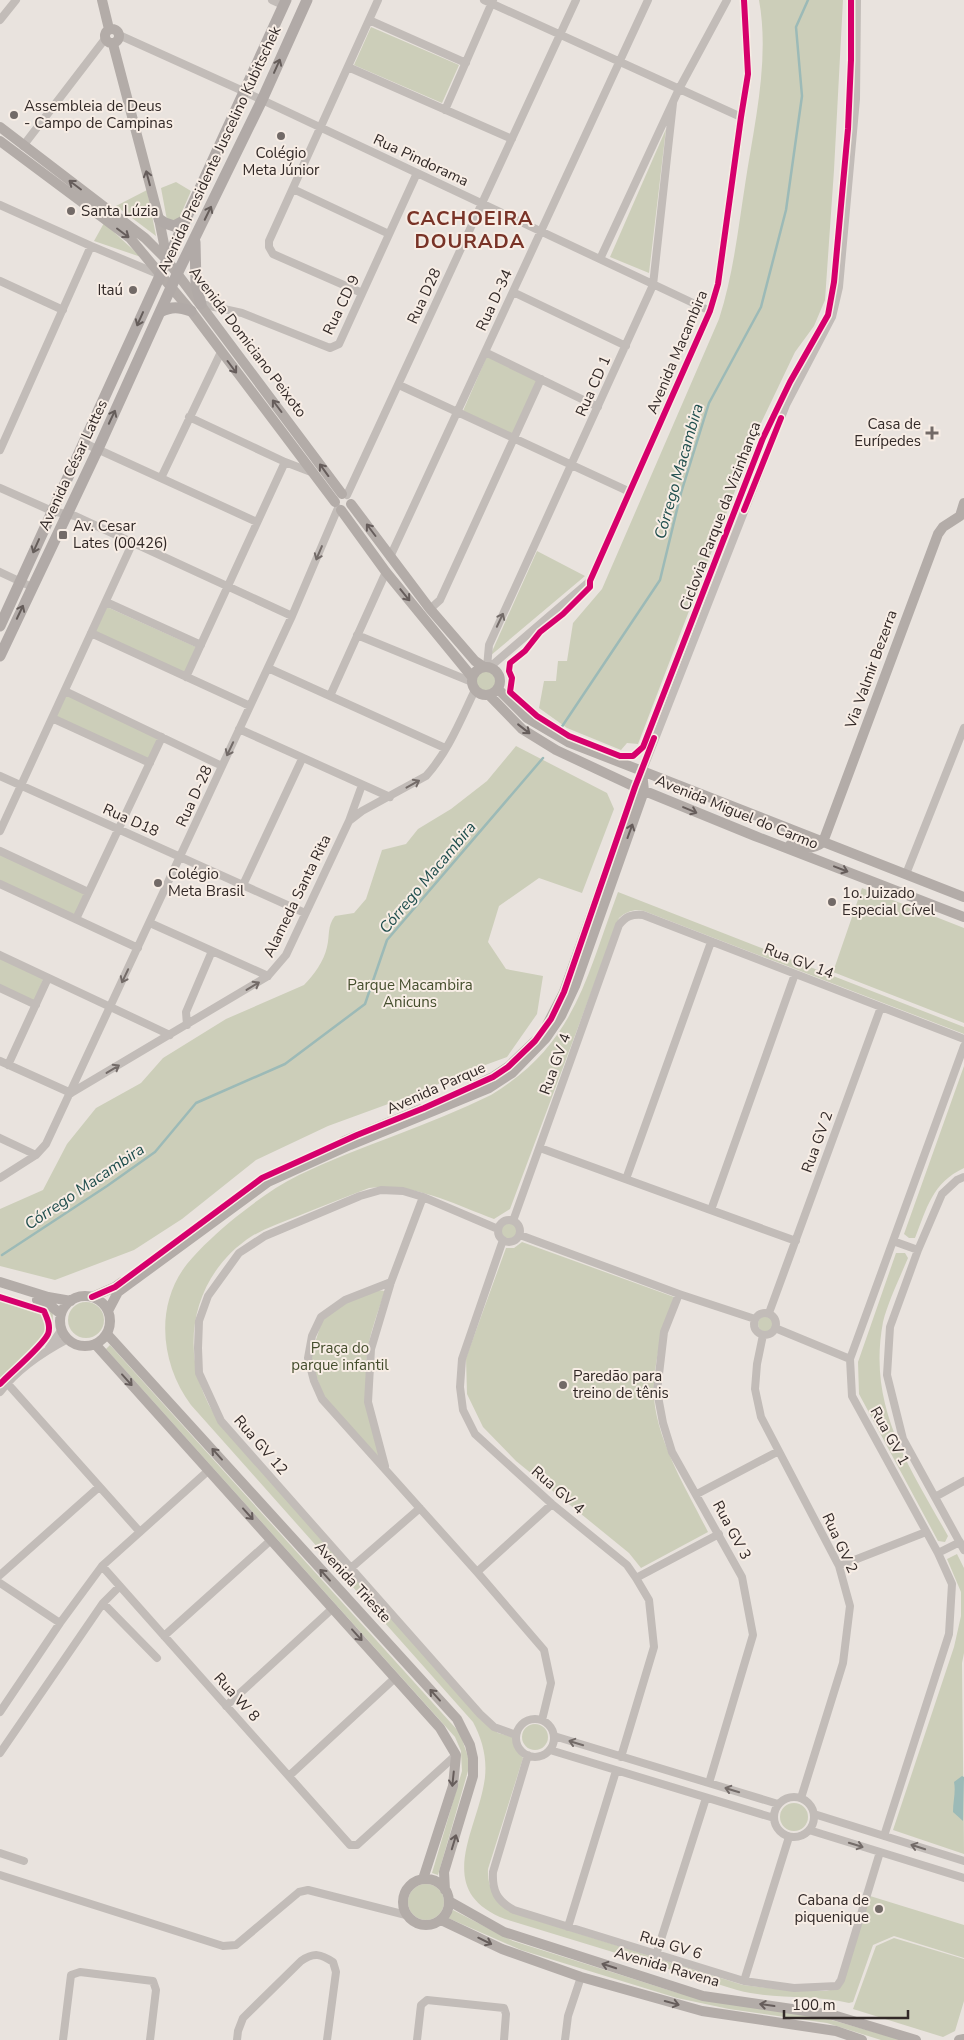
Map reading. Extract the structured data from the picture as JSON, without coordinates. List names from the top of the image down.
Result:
{
  "streets": {
    "main road": ["Avenida Presidente Juscelino Kubitschek", "Avenida César Lattes"],
    "street": [
      "Rua Pindorama",
      "Rua D28",
      "Rua D-34",
      "Rua CD 9",
      "Avenida Domiciano Peixoto",
      "Avenida Macambira",
      "Rua CD 1",
      "Via Valmir Bezerra",
      "Rua D-28",
      "Avenida Miguel do Carmo",
      "Rua D18",
      "Alameda Santa Rita",
      "Rua GV 14",
      "Rua GV 4",
      "Avenida Parque",
      "Rua GV 2",
      "Rua GV 1",
      "Rua GV 12",
      "Rua GV 3",
      "Avenida Trieste",
      "Rua W 8",
      "Rua GV 6",
      "Avenida Ravena"
    ],
    "cycle path": ["Ciclovia Parque da Vizinhança"]
  },
  "crossings": [
    ["Avenida Presidente Juscelino Kubitschek", "Rua Pindorama"],
    ["Avenida Presidente Juscelino Kubitschek", "Avenida Domiciano Peixoto"],
    ["Avenida Presidente Juscelino Kubitschek", "Avenida César Lattes"],
    ["Rua Pindorama", "Rua D28"],
    ["Rua Pindorama", "Rua D-34"],
    ["Rua Pindorama", "Rua CD 9"],
    ["Rua Pindorama", "Avenida Macambira"],
    ["Rua Pindorama", "Rua CD 1"],
    ["Rua D28", "Avenida Domiciano Peixoto"],
    ["Rua D28", "Rua D-28"],
    ["Rua D-34", "Avenida Domiciano Peixoto"],
    ["Rua CD 9", "Avenida Domiciano Peixoto"],
    ["Avenida Domiciano Peixoto", "Avenida Macambira"],
    ["Avenida Domiciano Peixoto", "Rua CD 1"],
    ["Avenida Domiciano Peixoto", "Avenida César Lattes"],
    ["Avenida Domiciano Peixoto", "Rua D-28"],
    ["Avenida Domiciano Peixoto", "Avenida Miguel do Carmo"],
    ["Avenida Macambira", "Rua CD 1"],
    ["Avenida Macambira", "Avenida Miguel do Carmo"],
    ["Rua CD 1", "Avenida Miguel do Carmo"],
    ["Via Valmir Bezerra", "Avenida Miguel do Carmo"],
    ["Rua D-28", "Rua D18"],
    ["Rua D-28", "Alameda Santa Rita"],
    ["Avenida Miguel do Carmo", "Avenida Parque"],
    ["Rua D18", "Alameda Santa Rita"],
    ["Rua GV 14", "Rua GV 4"],
    ["Rua GV 14", "Rua GV 2"],
    ["Rua GV 4", "Rua GV 12"],
    ["Avenida Parque", "Avenida Trieste"],
    ["Rua GV 12", "Rua GV 6"],
    ["Avenida Trieste", "Avenida Ravena"]
  ],
  "one_way": ["Rua D-28", "Alameda Santa Rita"],
  "districts": ["CACHOEIRA DOURADA"],
  "water": ["Córrego Macambira"],
  "parks": ["Parque Macambira Anicuns", "Praça do parque infantil"],
  "places": {
    "other": [
      "Assembleia de Deus - Campo de Campinas",
      "Colégio Meta Júnior",
      "Santa Lúzia",
      "Itaú",
      "Colégio Meta Brasil",
      "1o. Juizado Especial Cível",
      "Paredão para treino de tênis",
      "Cabana de piquenique"
    ],
    "health": ["Casa de Eurípedes"],
    "transit": ["Av. Cesar Lates (00426)"]
  },
  "scale_bar": "100 m"
}
